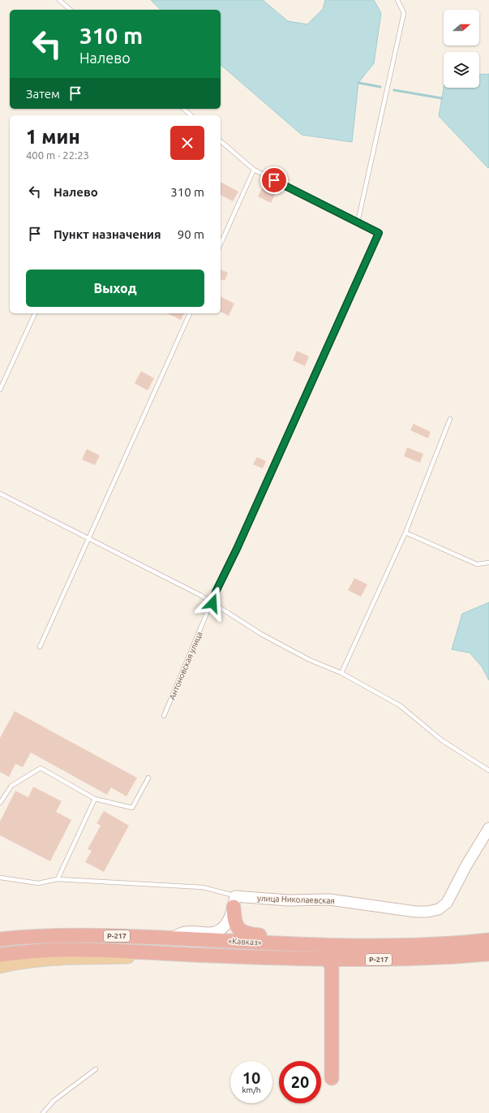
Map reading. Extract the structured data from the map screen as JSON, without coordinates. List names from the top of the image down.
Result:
{
  "streets": {
    "highway": ["Р-217", "«Кавказ»"],
    "street": ["улица Николаевская"],
    "lane": ["Антоновская улица"]
  },
  "north": "right",
  "page": {
    "turn": ["310 m", "Налево"],
    "then": "Затем",
    "heading": ["1 мин", "400 m · 22:23"],
    "list": [
      {
        "name": "Налево",
        "value": "310 m"
      },
      {
        "name": "Пункт назначения",
        "value": "90 m"
      }
    ],
    "buttons": "Выход",
    "speed": "10 km/h",
    "limit": "20"
  }
}
